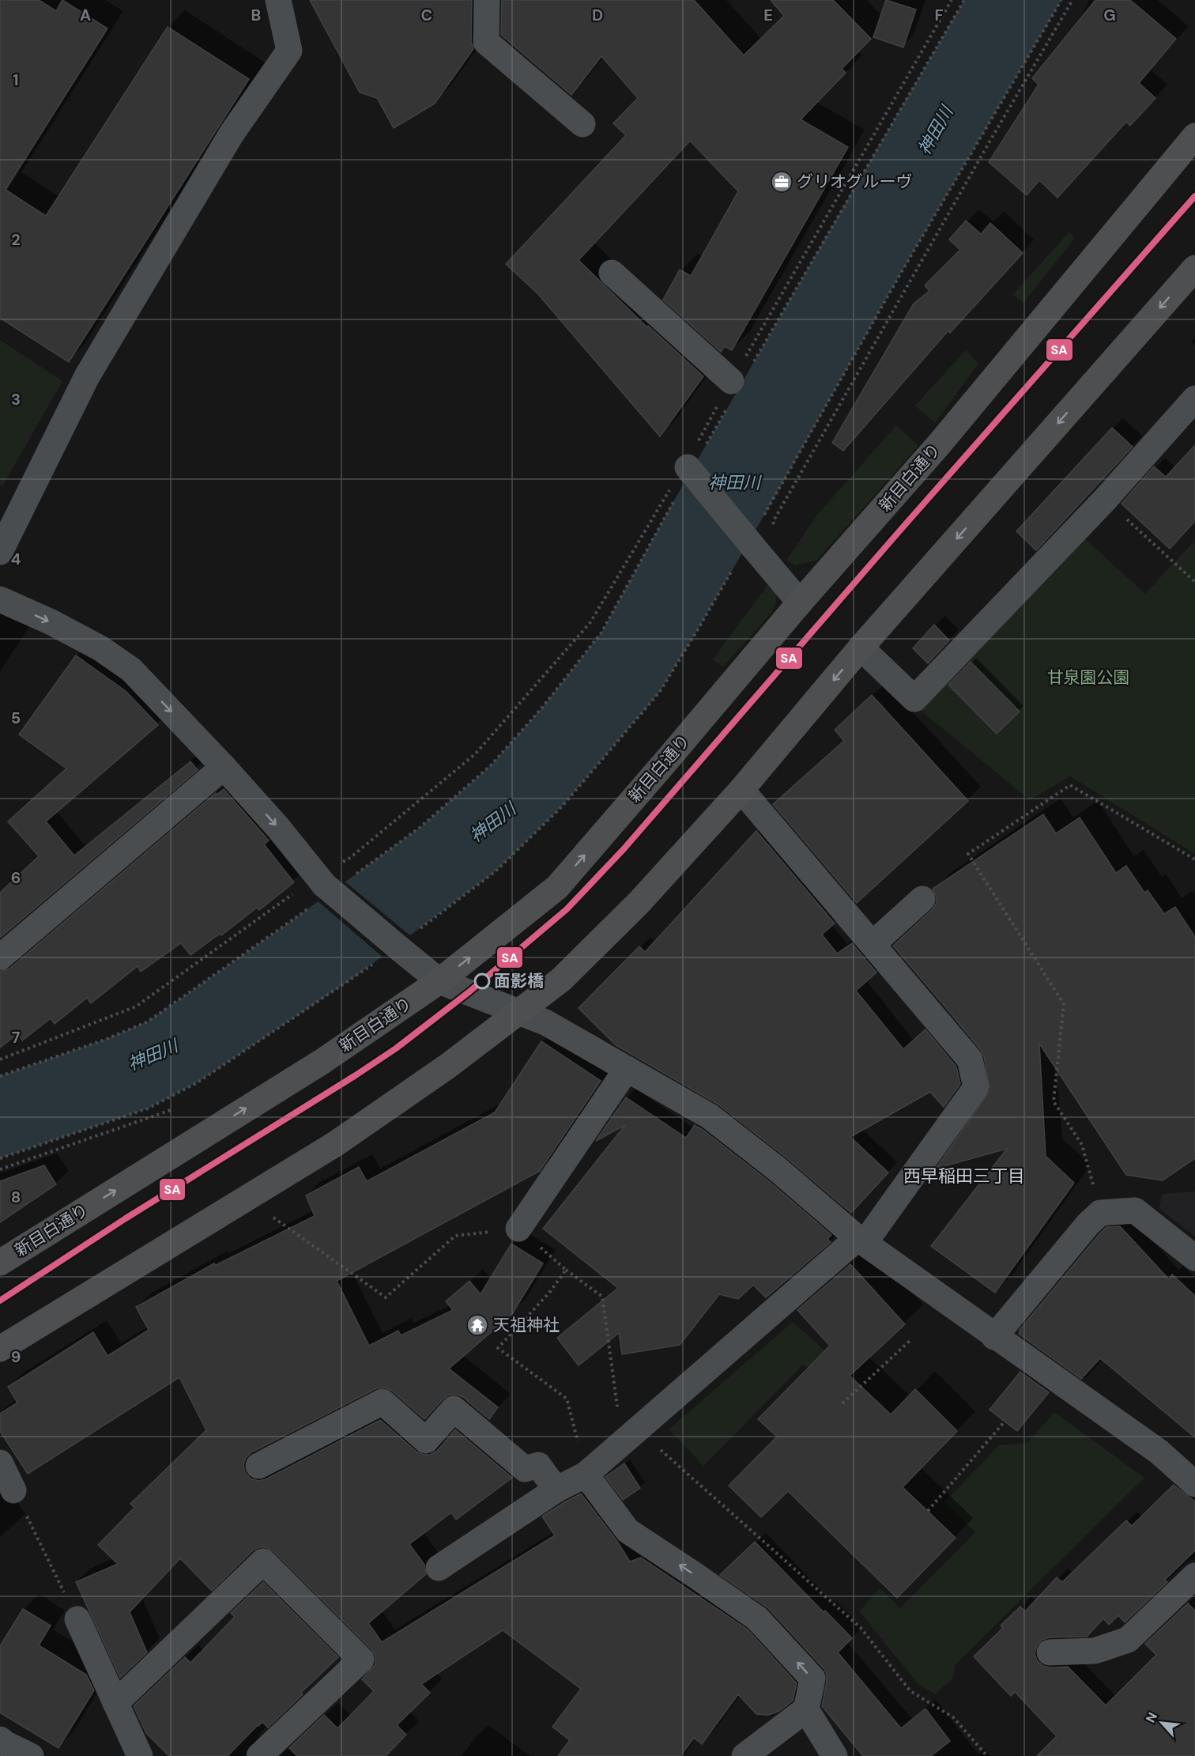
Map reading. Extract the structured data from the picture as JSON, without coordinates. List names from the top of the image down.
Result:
{
  "streets": {
    "main road": ["新目白通り"]
  },
  "districts": ["西早稲田三丁目"],
  "water": ["神田川"],
  "parks": ["甘泉園公園"],
  "places": {
    "office": ["グリオグルーヴ"],
    "other": ["面影橋"],
    "temple": ["天祖神社"]
  },
  "lines": ["transit line SA"],
  "north": "top left",
  "grid": {
    "columns": [
      "A",
      "B",
      "C",
      "D",
      "E",
      "F",
      "G"
    ],
    "rows": [
      "1",
      "2",
      "3",
      "4",
      "5",
      "6",
      "7",
      "8",
      "9"
    ]
  }
}
